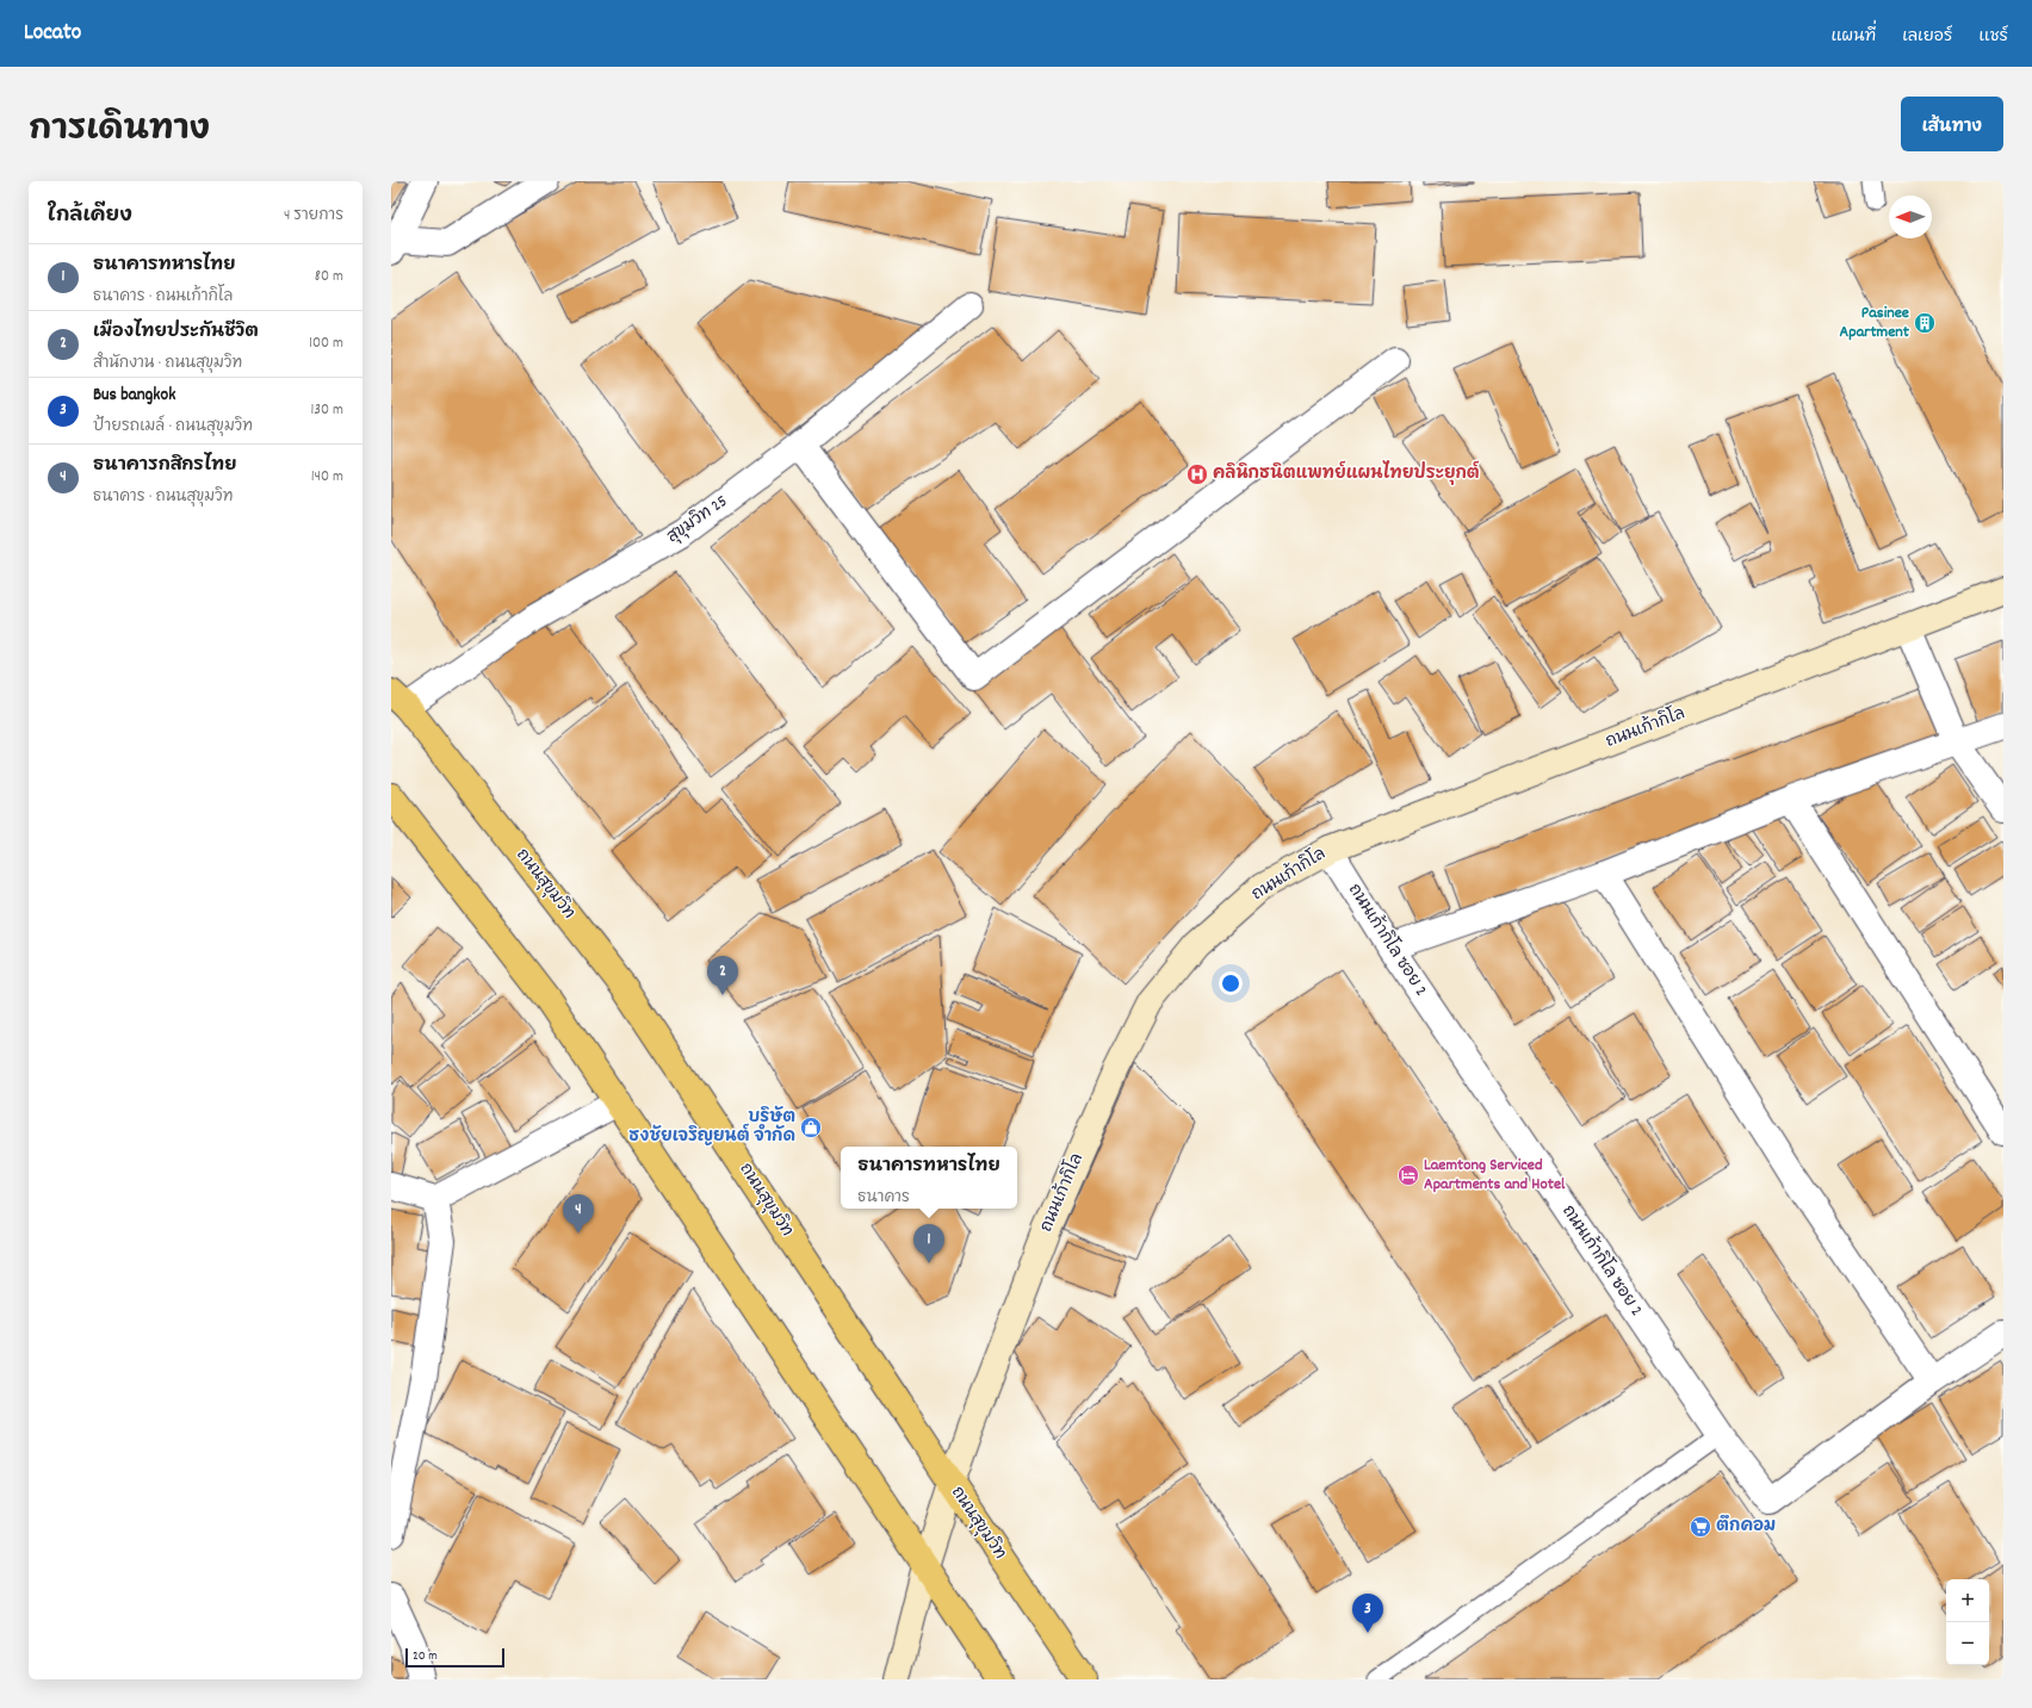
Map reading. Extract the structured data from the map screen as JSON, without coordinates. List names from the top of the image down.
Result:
{
  "streets": {
    "highway": ["ถนนสุขุมวิท"],
    "main road": ["ถนนเก้ากิโล"],
    "street": ["สุขุมวิท 25", "ถนนเก้ากิโล ซอย 2"]
  },
  "crossings": [
    ["สุขุมวิท 25", "ถนนสุขุมวิท"],
    ["ถนนเก้ากิโล", "ถนนสุขุมวิท"],
    ["ถนนเก้ากิโล", "ถนนเก้ากิโล ซอย 2"]
  ],
  "places": {
    "building": ["Pasinee Apartment"],
    "hospital": ["คลินิกธนิตแพทย์แผนไทยประยุกต์"],
    "shop": ["บริษัต ธงชัยเจริญยนต์ จำกัด"],
    "hotel": ["Laemtong Serviced Apartments and Hotel"],
    "supermarket": ["ตึกคอม"]
  },
  "scale_bar": "20 m",
  "north": "left",
  "page": {
    "header": "Locato",
    "nav": ["แผนที่", "เลเยอร์", "แชร์"],
    "title": "การเดินทาง",
    "buttons": "เส้นทาง",
    "heading": ["ใกล้เคียง", "4 รายการ"],
    "list": [
      {
        "mark": "1",
        "name": "ธนาคารทหารไทย",
        "note": "ธนาคาร · ถนนเก้ากิโล",
        "value": "80 m"
      },
      {
        "mark": "2",
        "name": "เมืองไทยประกันชีวิต",
        "note": "สำนักงาน · ถนนสุขุมวิท",
        "value": "100 m"
      },
      {
        "mark": "3",
        "name": "Bus bangkok",
        "note": "ป้ายรถเมล์ · ถนนสุขุมวิท",
        "value": "130 m"
      },
      {
        "mark": "4",
        "name": "ธนาคารกสิกรไทย",
        "note": "ธนาคาร · ถนนสุขุมวิท",
        "value": "140 m"
      }
    ],
    "pins": [
      "2",
      "4",
      "1",
      "3"
    ],
    "popup": ["ธนาคารทหารไทย", "ธนาคาร"],
    "map_buttons": ["+", "−"],
    "scale": "20 m"
  }
}
